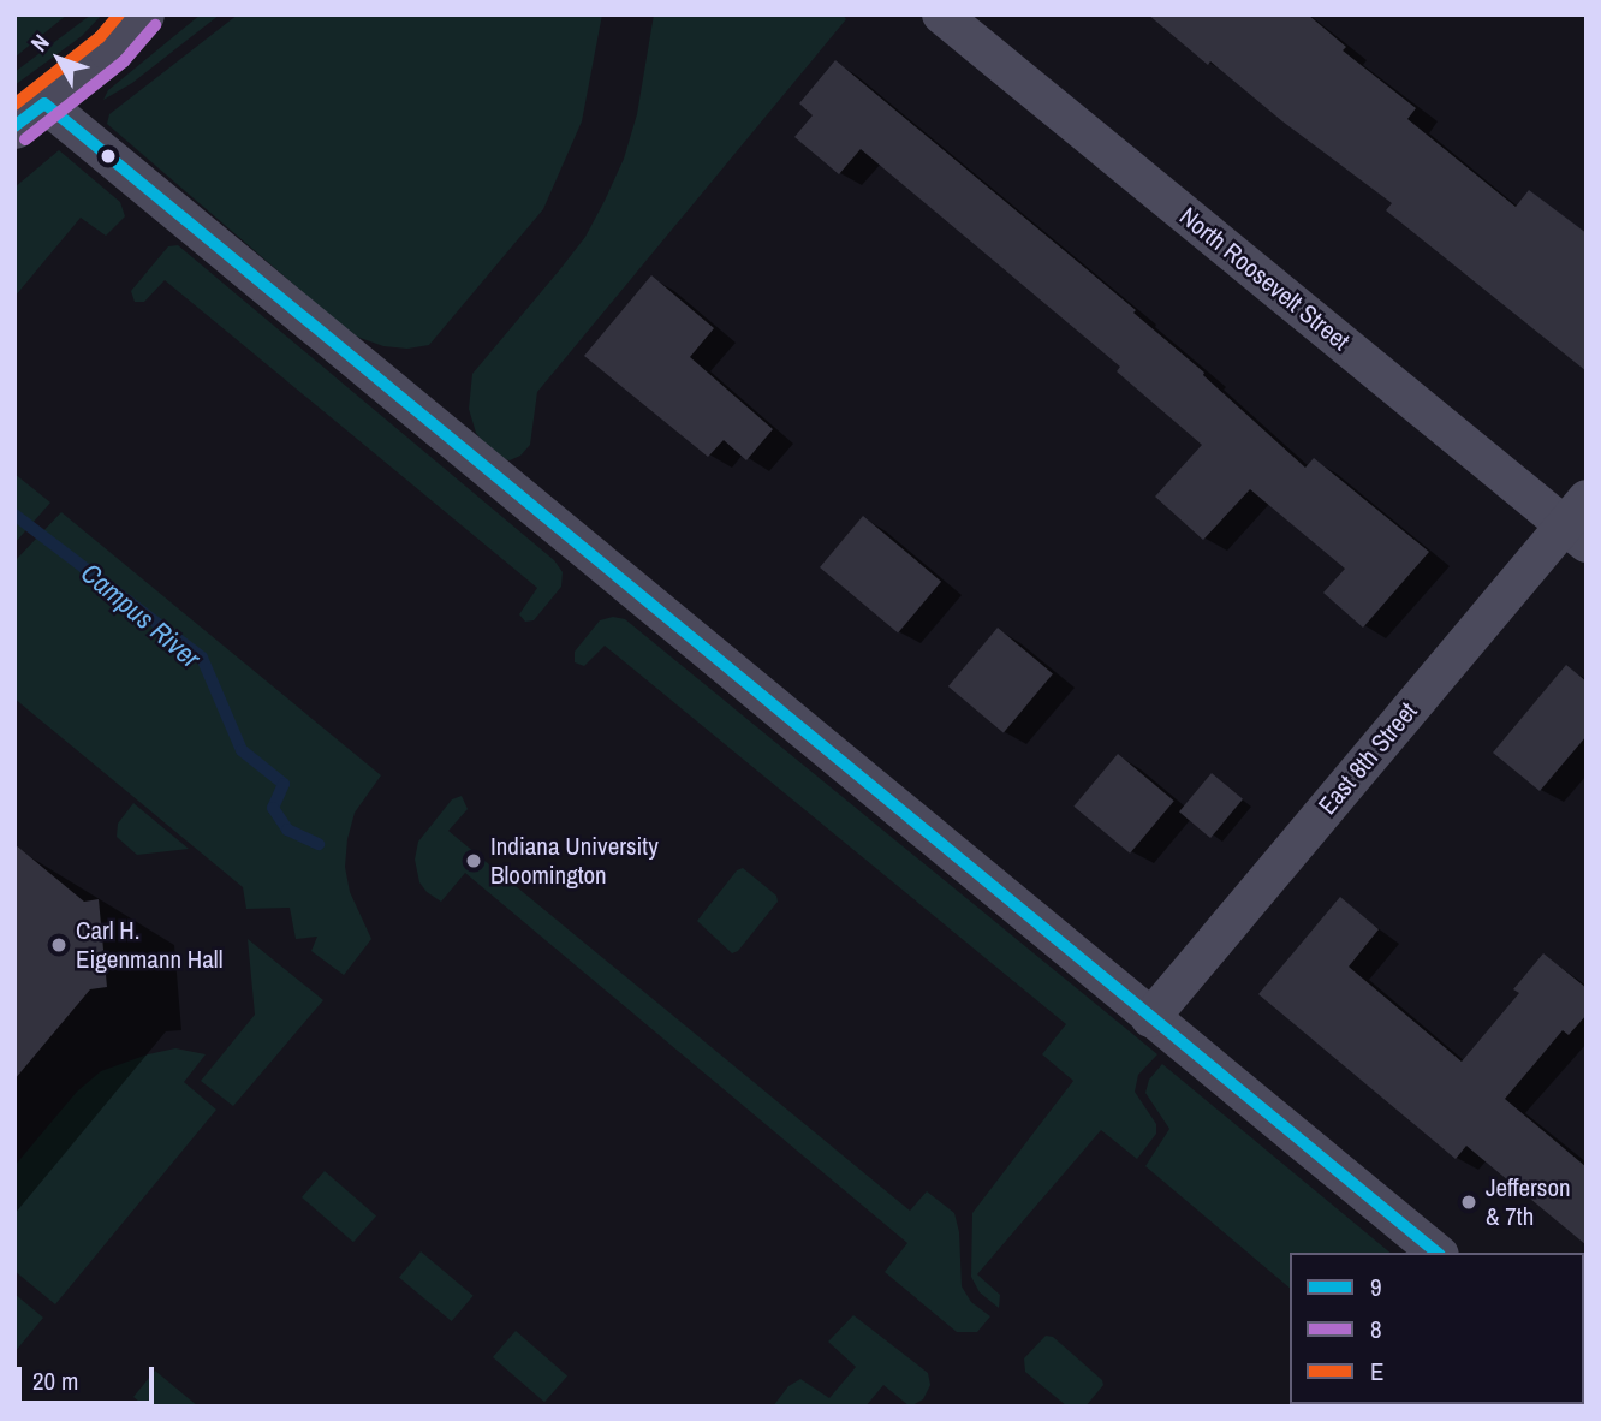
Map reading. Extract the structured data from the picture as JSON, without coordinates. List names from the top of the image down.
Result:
{
  "streets": {
    "street": ["North Roosevelt Street", "East 8th Street"]
  },
  "crossings": [
    ["North Roosevelt Street", "East 8th Street"]
  ],
  "water": ["Campus River"],
  "places": ["Indiana University Bloomington", "Carl H. Eigenmann Hall", "Jefferson & 7th"],
  "lines": ["transit line E", "transit line 8", "transit line 9"],
  "legend": ["9", "8", "E"],
  "scale_bar": "20 m",
  "north": "top left"
}
